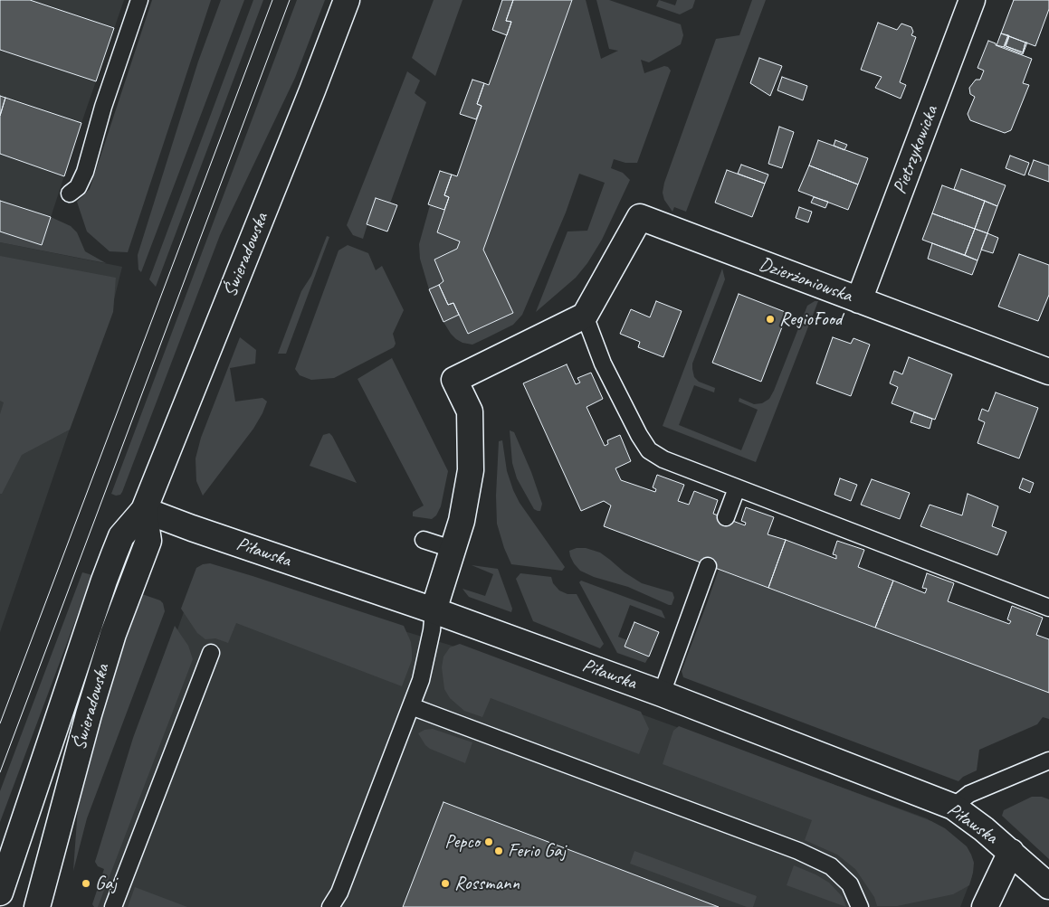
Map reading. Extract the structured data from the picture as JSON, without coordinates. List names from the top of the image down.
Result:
{
  "streets": {
    "street": [
      "Pietrzykowicka",
      "Świeradowska",
      "Dzierżoniowska",
      "Piławska"
    ]
  },
  "crossings": [
    ["Pietrzykowicka", "Dzierżoniowska"],
    ["Świeradowska", "Piławska"]
  ],
  "places": [
    "RegioFood",
    "Pepco",
    "Ferio Gaj",
    "Gaj",
    "Rossmann"
  ]
}
